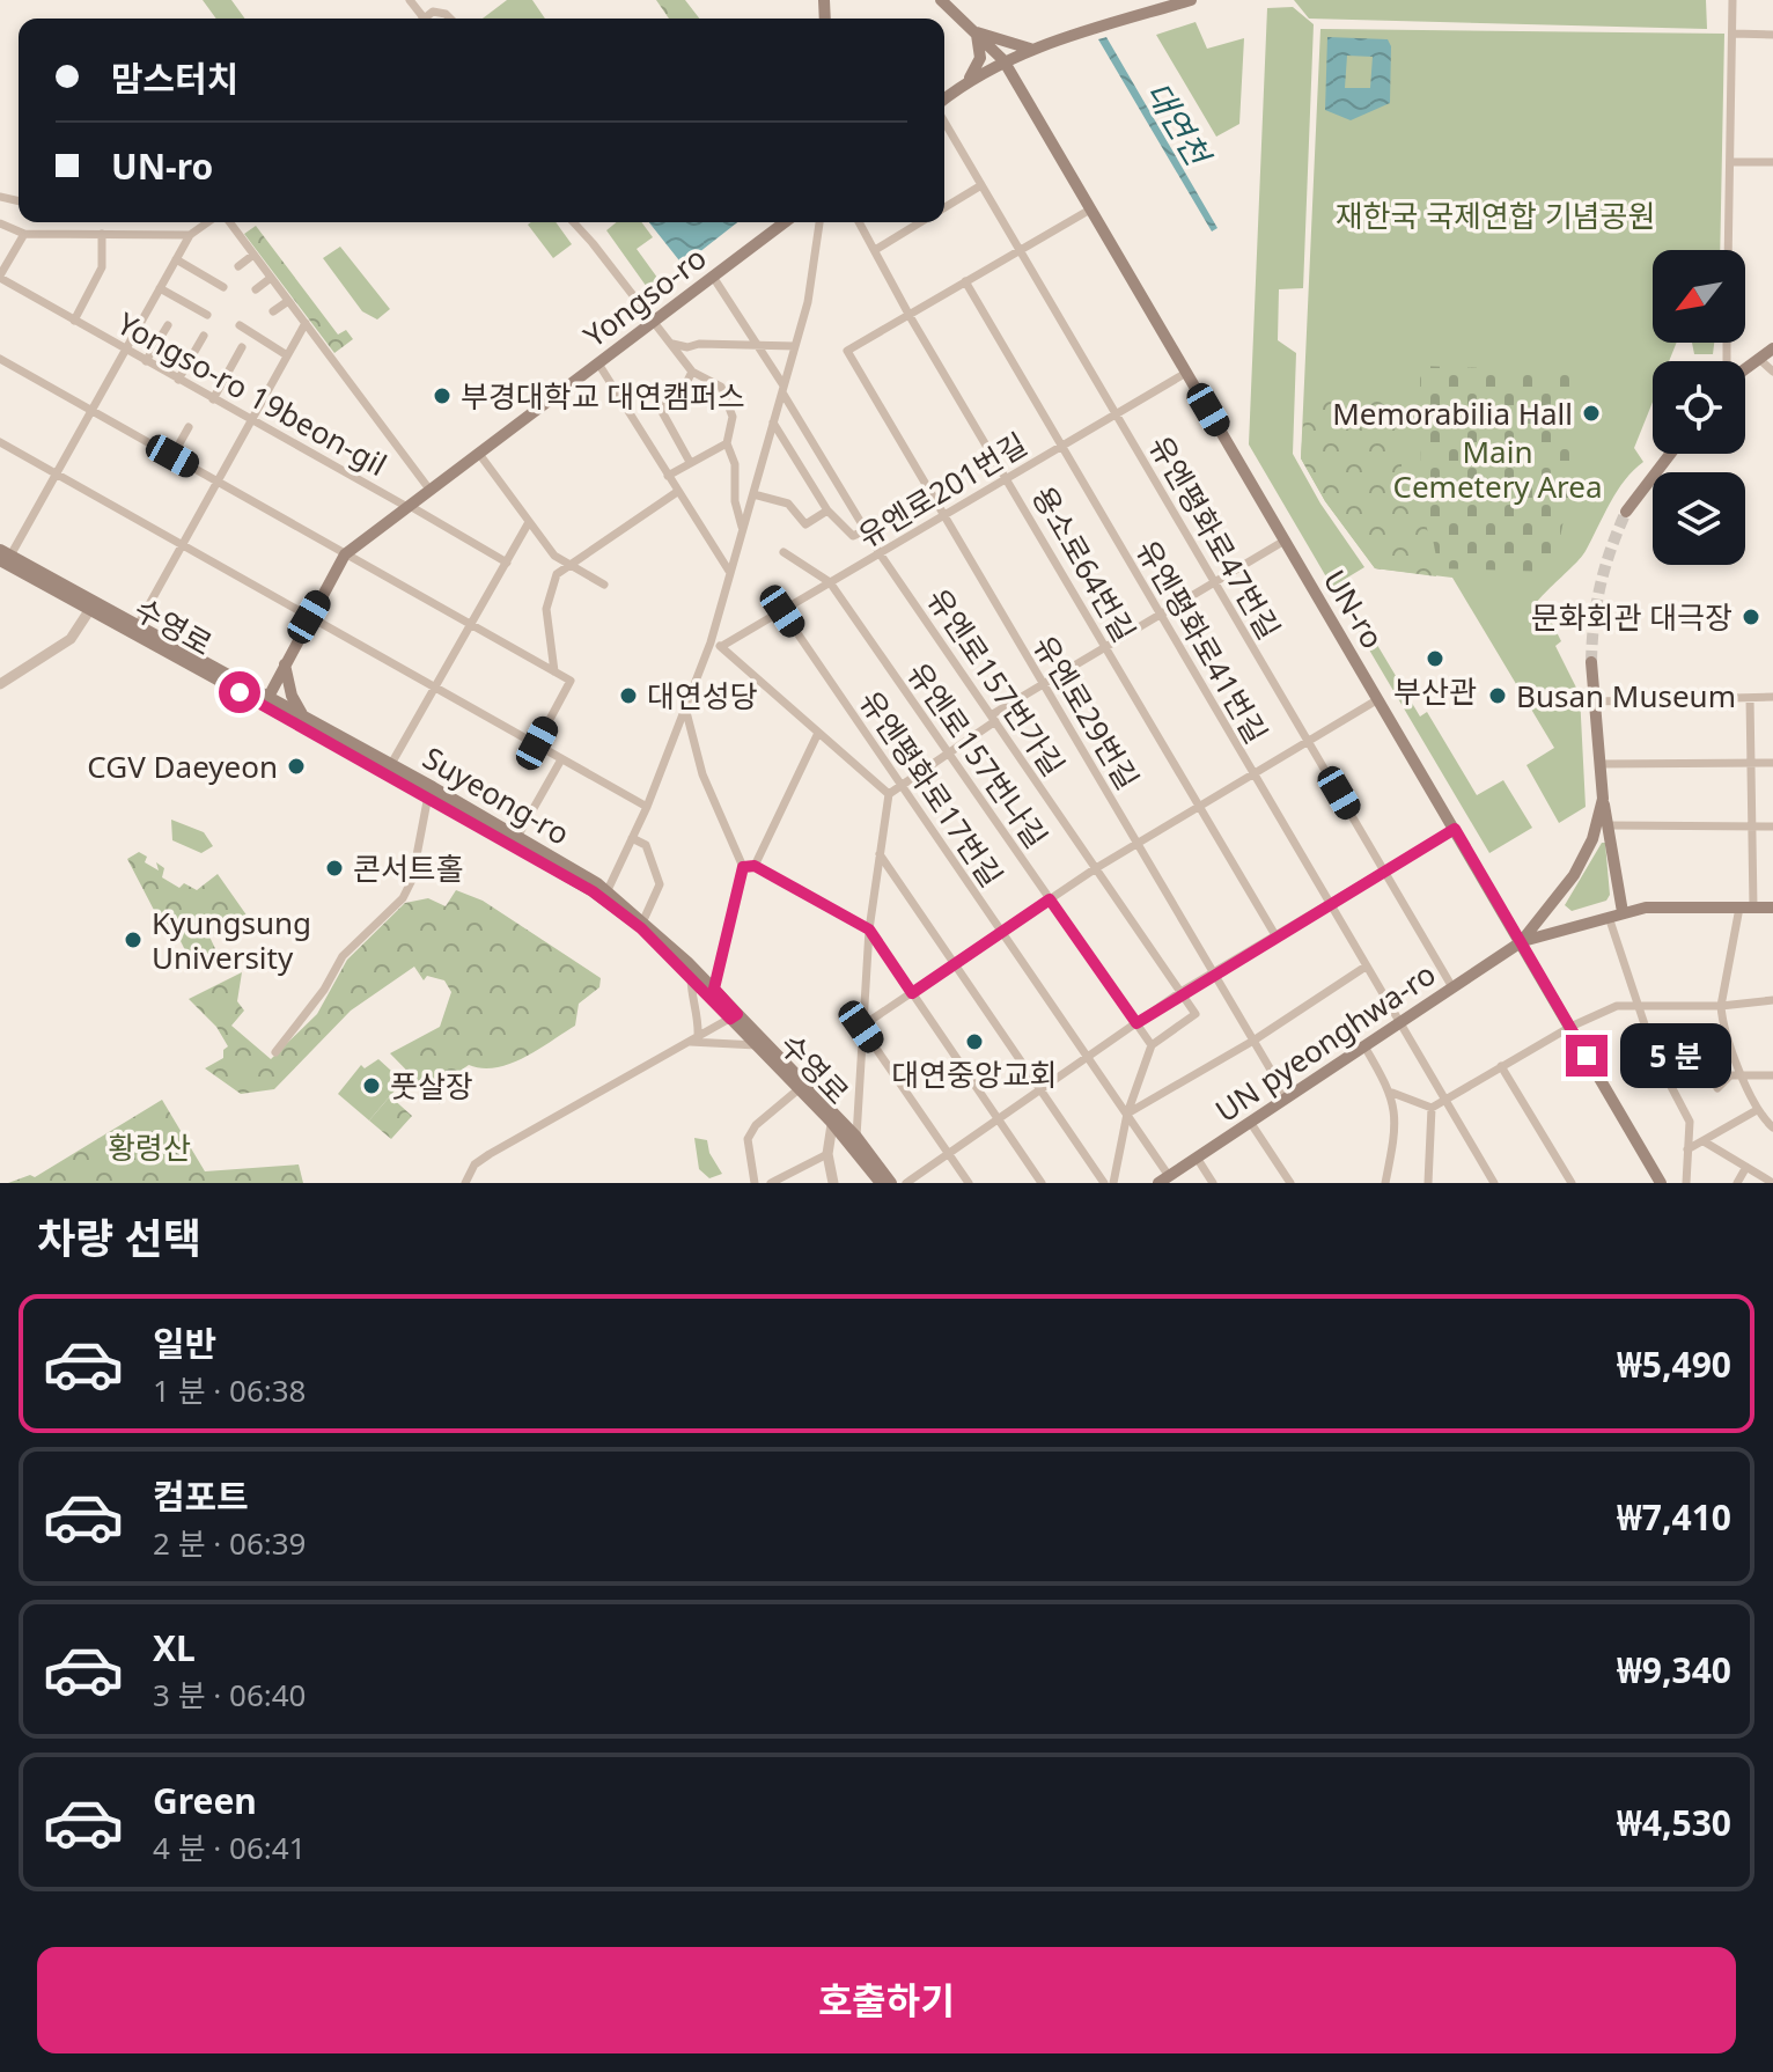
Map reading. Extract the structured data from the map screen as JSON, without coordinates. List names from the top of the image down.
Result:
{
  "streets": {
    "main road": [
      "Yongso-ro",
      "UN-ro",
      "수영로",
      "Suyeong-ro",
      "UN pyeonghwa-ro"
    ],
    "street": [
      "Yongso-ro 19beon-gil",
      "유엔로201번길",
      "유엔평화로47번길",
      "용소로64번길",
      "유엔평화로41번길",
      "유엔로157번가길",
      "유엔로29번길",
      "유엔로157번나길",
      "유엔평화로17번길"
    ]
  },
  "crossings": [
    ["Yongso-ro", "Yongso-ro 19beon-gil"],
    ["Yongso-ro", "유엔로157번가길"],
    ["Yongso-ro", "Suyeong-ro"],
    ["유엔로201번길", "유엔평화로47번길"],
    ["유엔로201번길", "용소로64번길"],
    ["유엔로201번길", "UN-ro"],
    ["유엔로201번길", "유엔평화로41번길"],
    ["유엔로201번길", "유엔로157번가길"],
    ["유엔로201번길", "유엔로29번길"],
    ["유엔로201번길", "유엔로157번나길"],
    ["유엔로201번길", "유엔평화로17번길"],
    ["유엔평화로47번길", "UN pyeonghwa-ro"],
    ["용소로64번길", "유엔로29번길"],
    ["UN-ro", "UN pyeonghwa-ro"],
    ["수영로", "Suyeong-ro"],
    ["유엔평화로41번길", "UN pyeonghwa-ro"],
    ["유엔로29번길", "UN pyeonghwa-ro"],
    ["유엔평화로17번길", "UN pyeonghwa-ro"]
  ],
  "water": ["대연천"],
  "parks": ["재한국 국제연합 기념공원", "Main Cemetery Area", "황령산"],
  "places": [
    "부경대학교 대연캠퍼스",
    "Memorabilia Hall",
    "문화회관 대극장",
    "부산관",
    "대연성당",
    "Busan Museum",
    "CGV Daeyeon",
    "콘서트홀",
    "Kyungsung University",
    "대연중앙교회",
    "풋살장"
  ],
  "north": "bottom left",
  "page": {
    "banner": ["맘스터치", "UN-ro"],
    "bubble": "5 분",
    "heading": "차량 선택",
    "list": [
      {
        "name": "일반",
        "note": "1 분 · 06:38",
        "value": "₩5,490"
      },
      {
        "name": "컴포트",
        "note": "2 분 · 06:39",
        "value": "₩7,410"
      },
      {
        "name": "XL",
        "note": "3 분 · 06:40",
        "value": "₩9,340"
      },
      {
        "name": "Green",
        "note": "4 분 · 06:41",
        "value": "₩4,530"
      }
    ],
    "buttons": "호출하기"
  }
}
